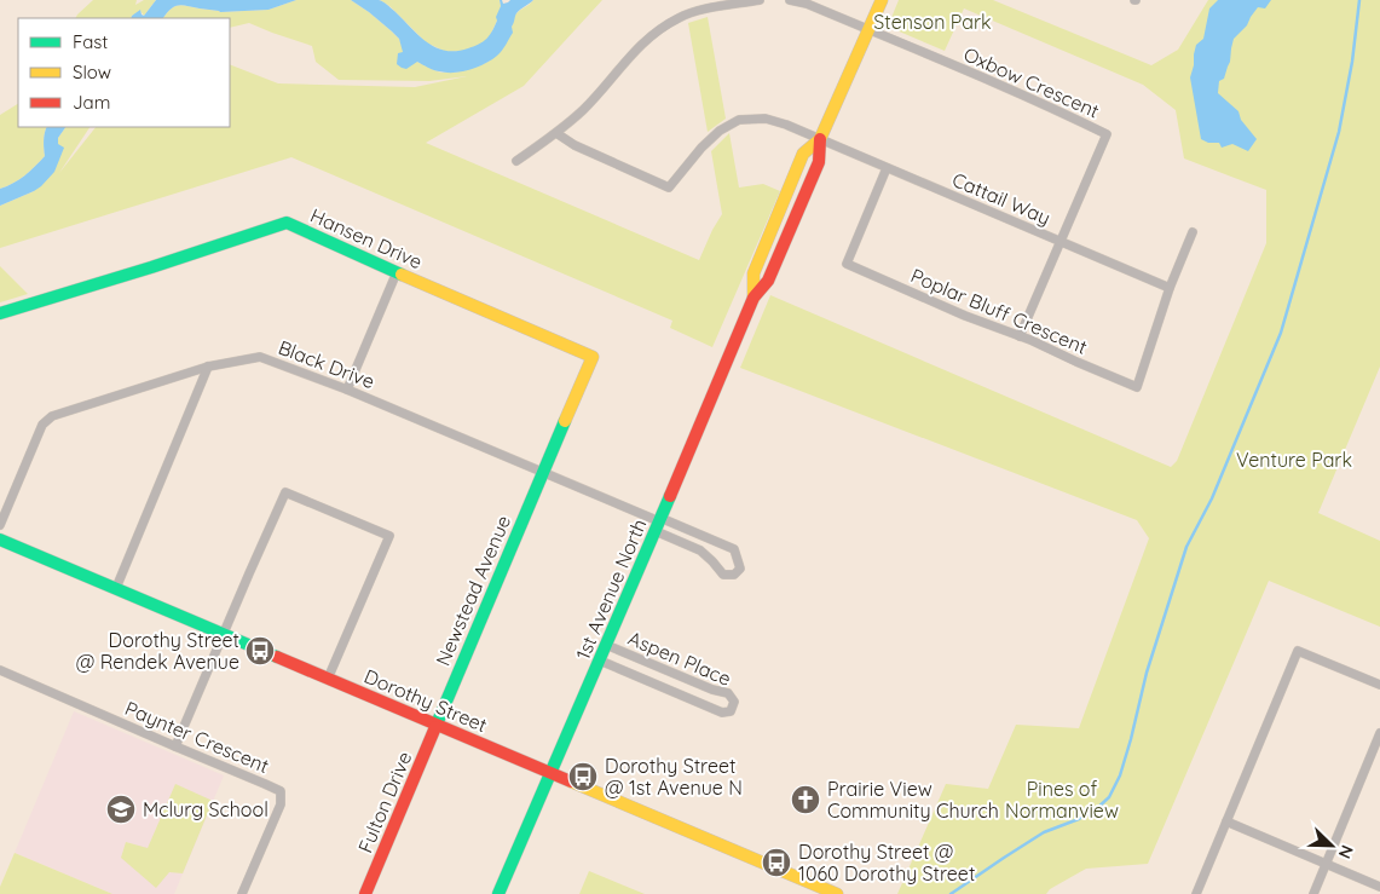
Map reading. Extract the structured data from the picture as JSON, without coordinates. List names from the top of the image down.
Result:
{
  "streets": {
    "street": [
      "Oxbow Crescent",
      "Cattail Way",
      "Hansen Drive",
      "Poplar Bluff Crescent",
      "Black Drive",
      "1st Avenue North",
      "Newstead Avenue",
      "Aspen Place",
      "Dorothy Street",
      "Paynter Crescent",
      "Fulton Drive"
    ]
  },
  "crossings": [
    ["Oxbow Crescent", "Cattail Way"],
    ["Oxbow Crescent", "1st Avenue North"],
    ["Cattail Way", "Poplar Bluff Crescent"],
    ["Cattail Way", "1st Avenue North"],
    ["Hansen Drive", "Black Drive"],
    ["Hansen Drive", "Newstead Avenue"],
    ["Black Drive", "1st Avenue North"],
    ["Black Drive", "Newstead Avenue"],
    ["1st Avenue North", "Aspen Place"],
    ["1st Avenue North", "Dorothy Street"],
    ["Newstead Avenue", "Dorothy Street"],
    ["Newstead Avenue", "Fulton Drive"],
    ["Dorothy Street", "Fulton Drive"]
  ],
  "parks": ["Stenson Park", "Venture Park", "Pines of Normanview"],
  "places": {
    "bus stop": ["Dorothy Street @ Rendek Avenue", "Dorothy Street @ 1st Avenue N", "Dorothy Street @ 1060 Dorothy Street"],
    "church": ["Prairie View Community Church"],
    "school or university": ["Mclurg School"]
  },
  "legend": ["Fast", "Slow", "Jam"],
  "north": "bottom right"
}
